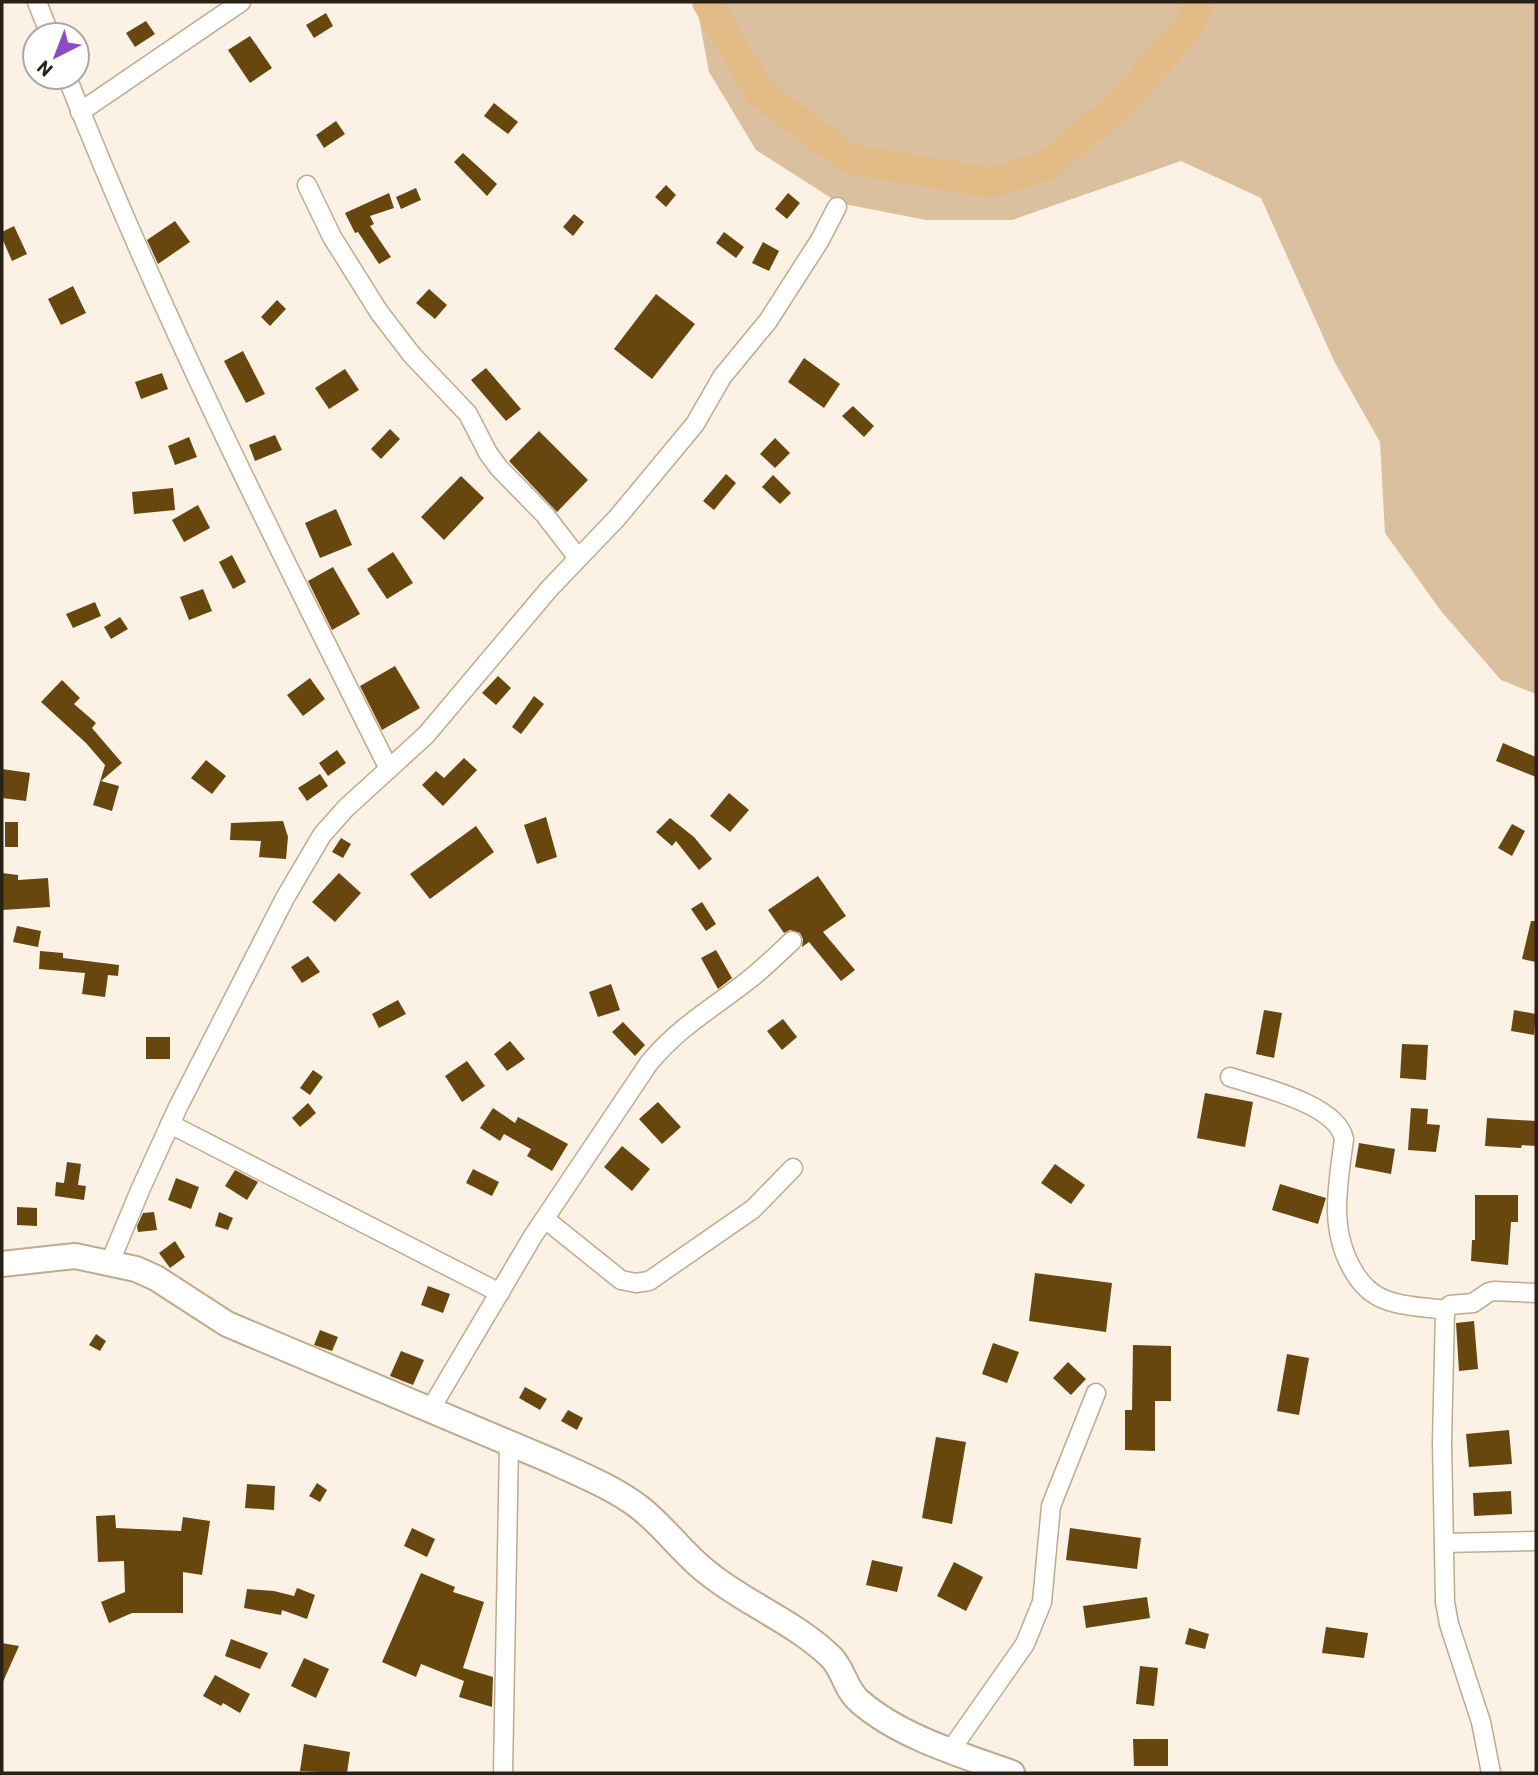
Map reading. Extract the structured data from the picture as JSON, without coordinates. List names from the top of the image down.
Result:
{
  "north": "bottom left"
}
